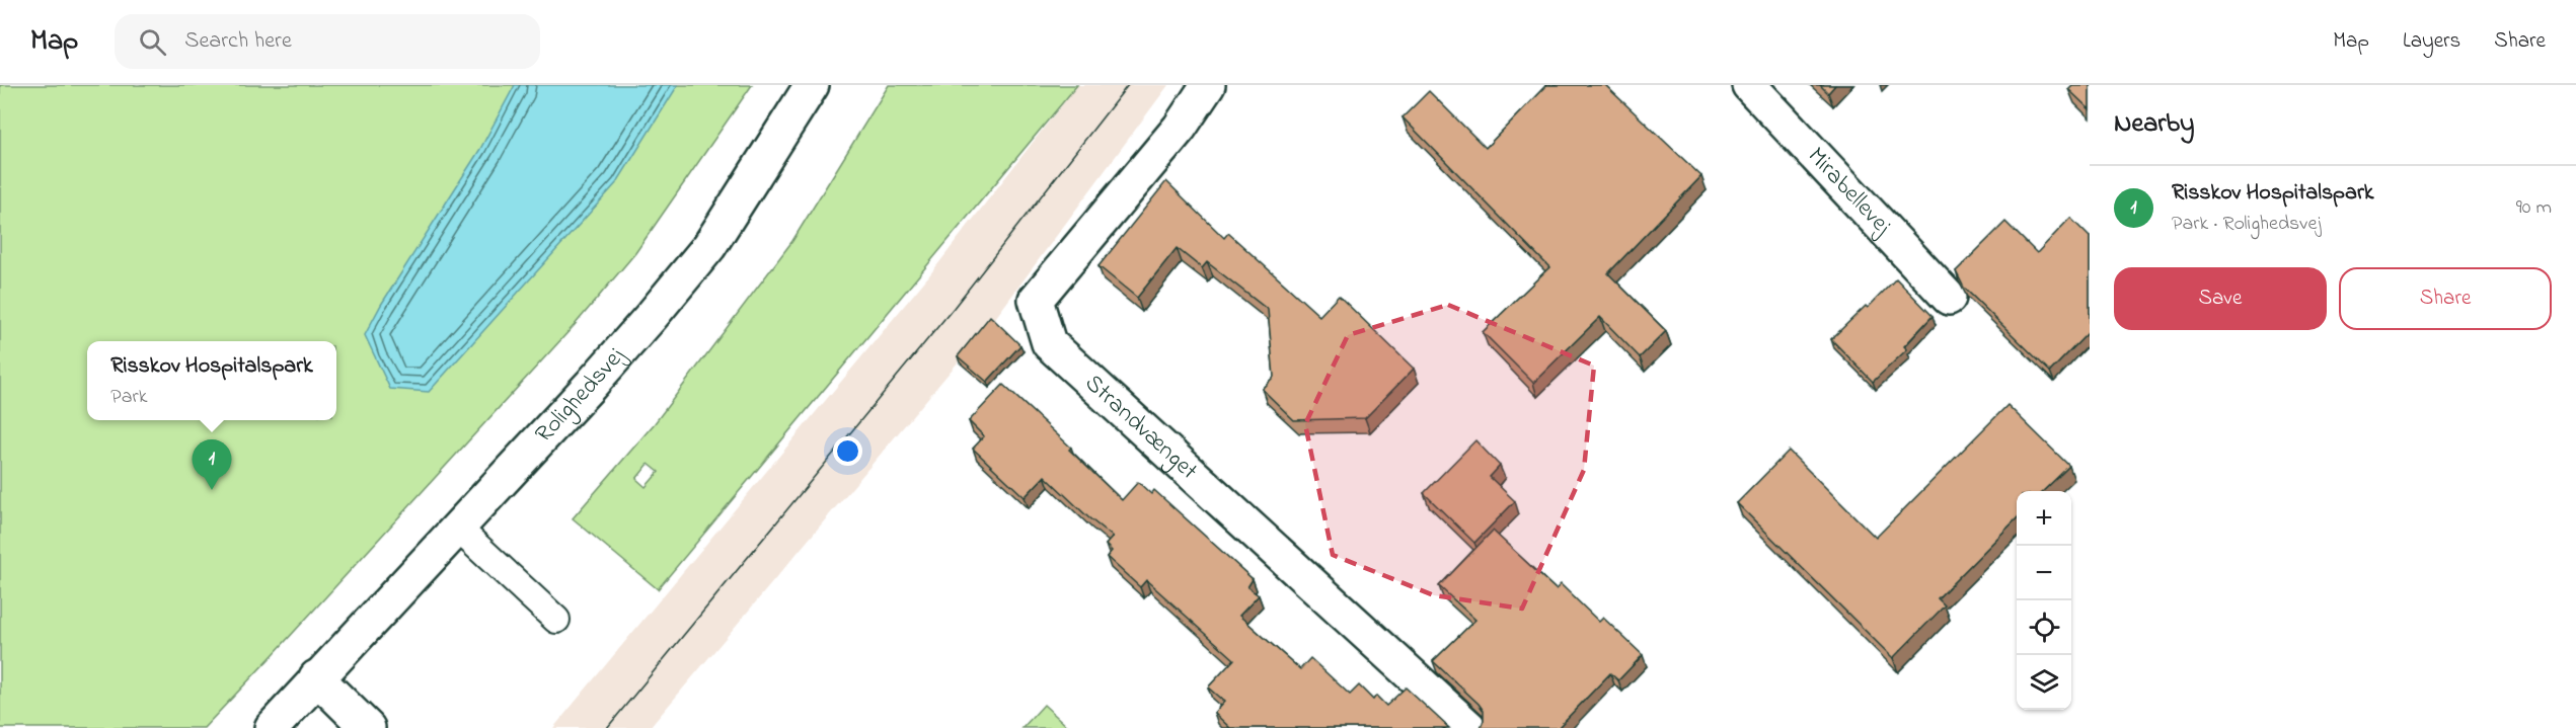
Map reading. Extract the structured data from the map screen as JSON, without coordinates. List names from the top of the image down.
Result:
{
  "streets": {
    "street": ["Mirabellevej", "Rolighedsvej", "Strandvænget"]
  },
  "page": {
    "header": "Map",
    "search": "Search here",
    "nav": ["Map", "Layers", "Share"],
    "heading": "Nearby",
    "list": [
      {
        "mark": "1",
        "name": "Risskov Hospitalspark",
        "note": "Park · Rolighedsvej",
        "value": "90 m"
      }
    ],
    "buttons": ["Save", "Share"],
    "popup": ["Risskov Hospitalspark", "Park"],
    "pins": "1",
    "map_buttons": ["+", "−"]
  }
}
